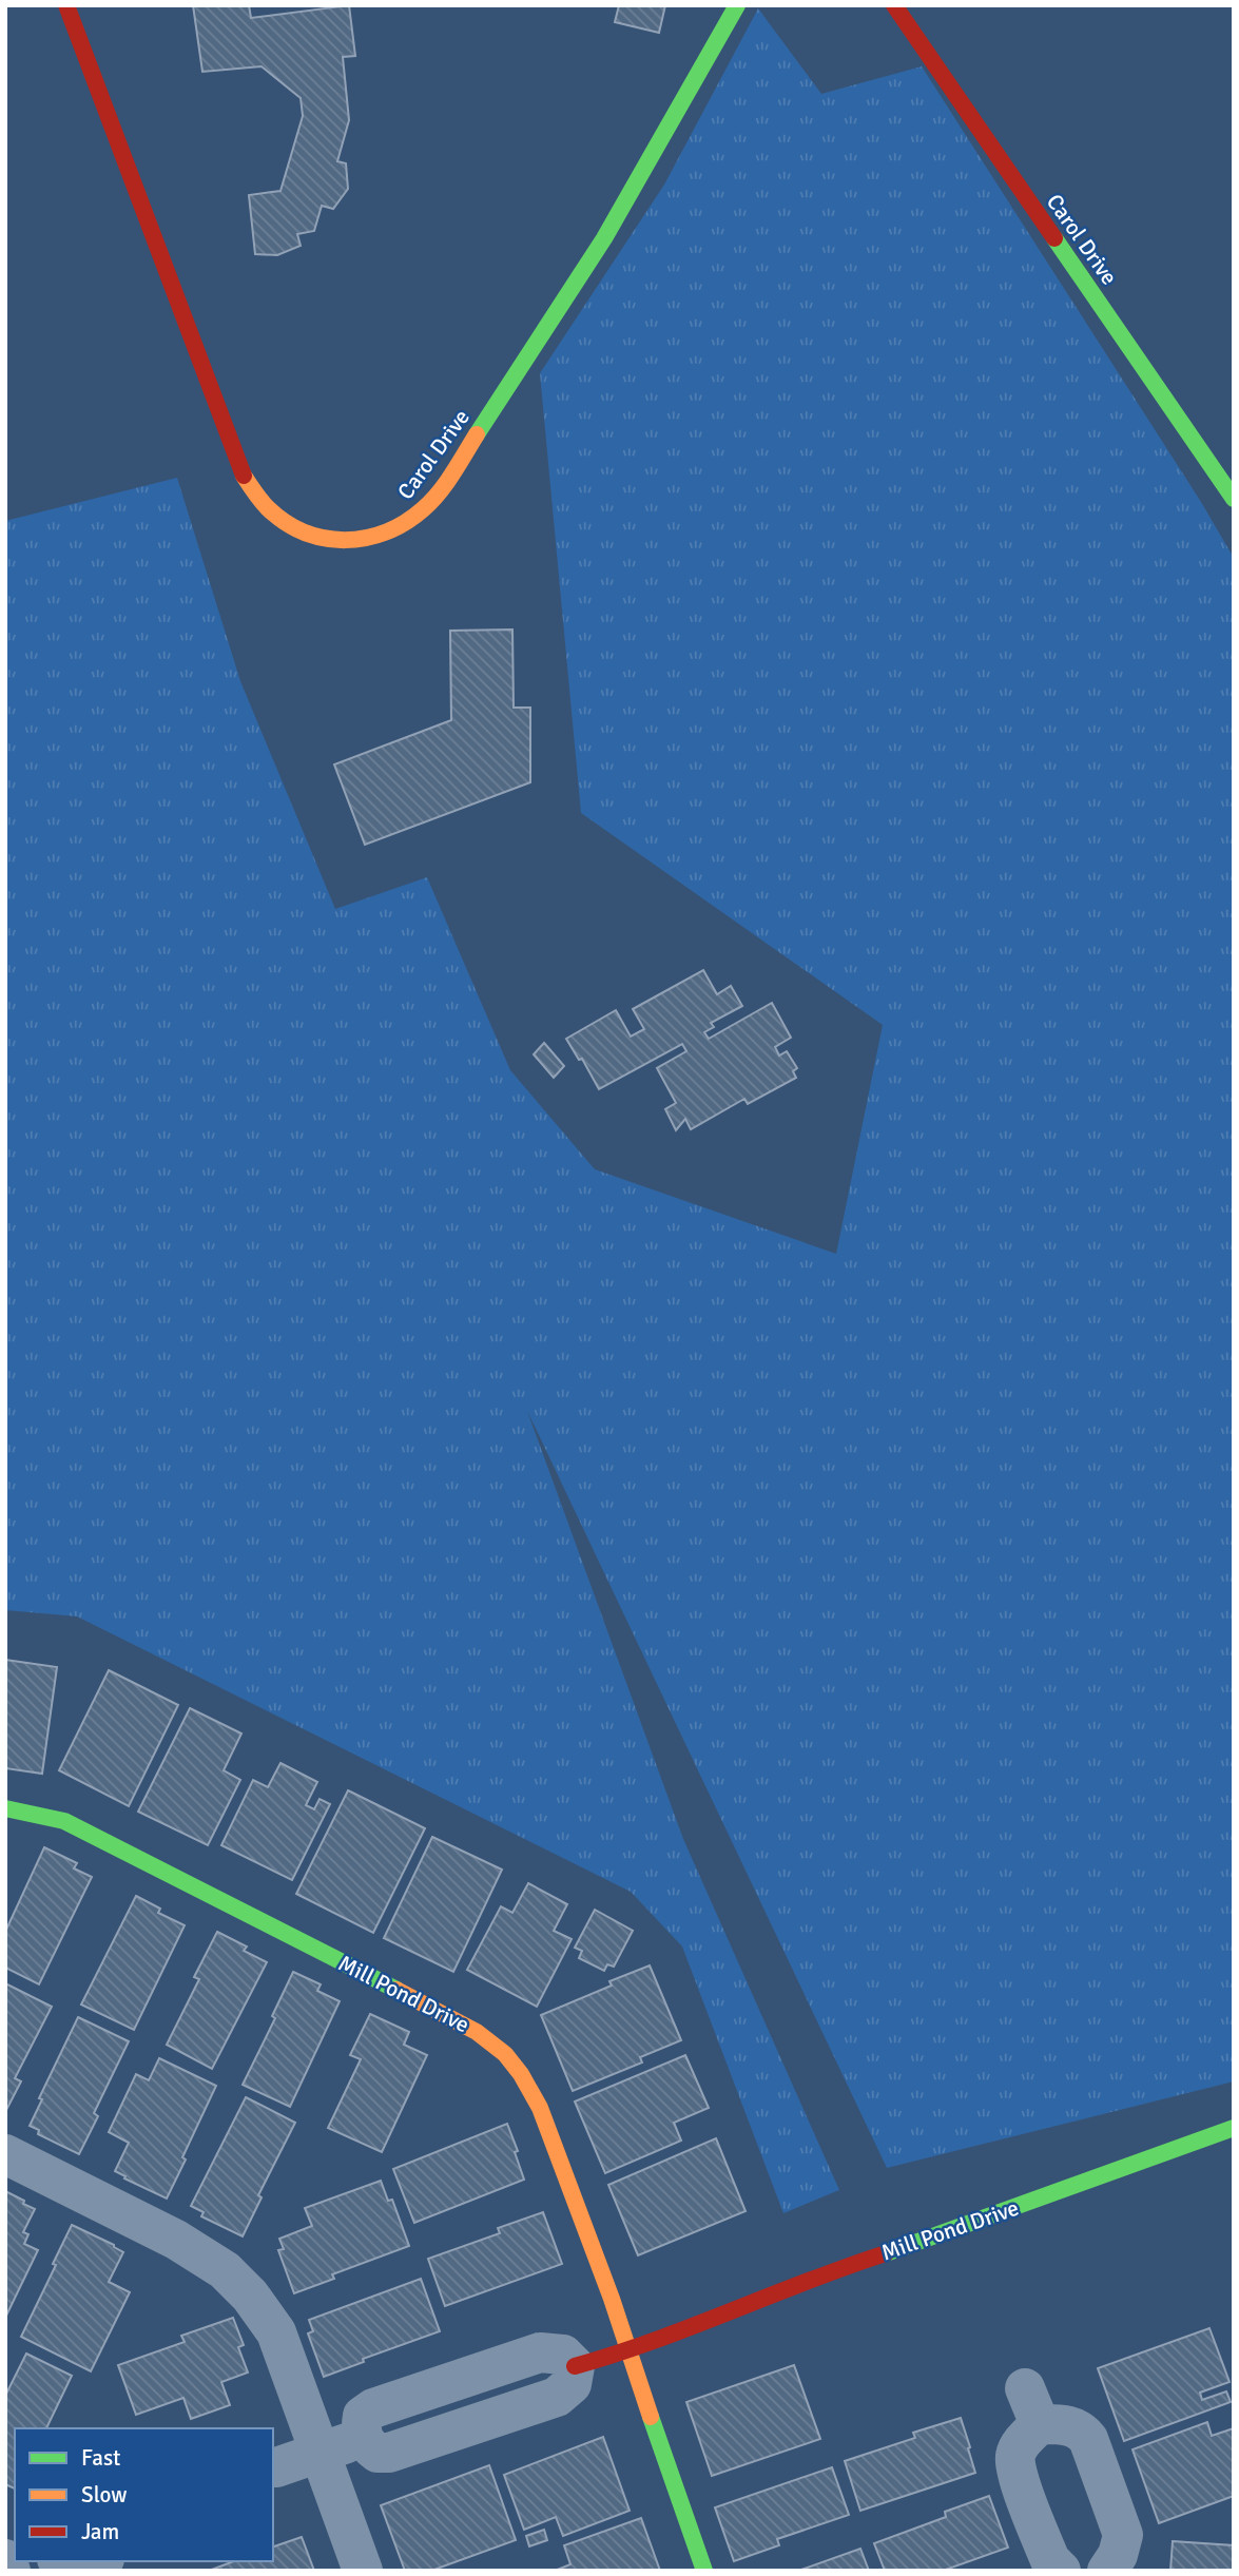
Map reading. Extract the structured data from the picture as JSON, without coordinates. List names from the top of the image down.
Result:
{
  "streets": {
    "street": ["Carol Drive", "Mill Pond Drive"]
  },
  "legend": ["Fast", "Slow", "Jam"]
}
